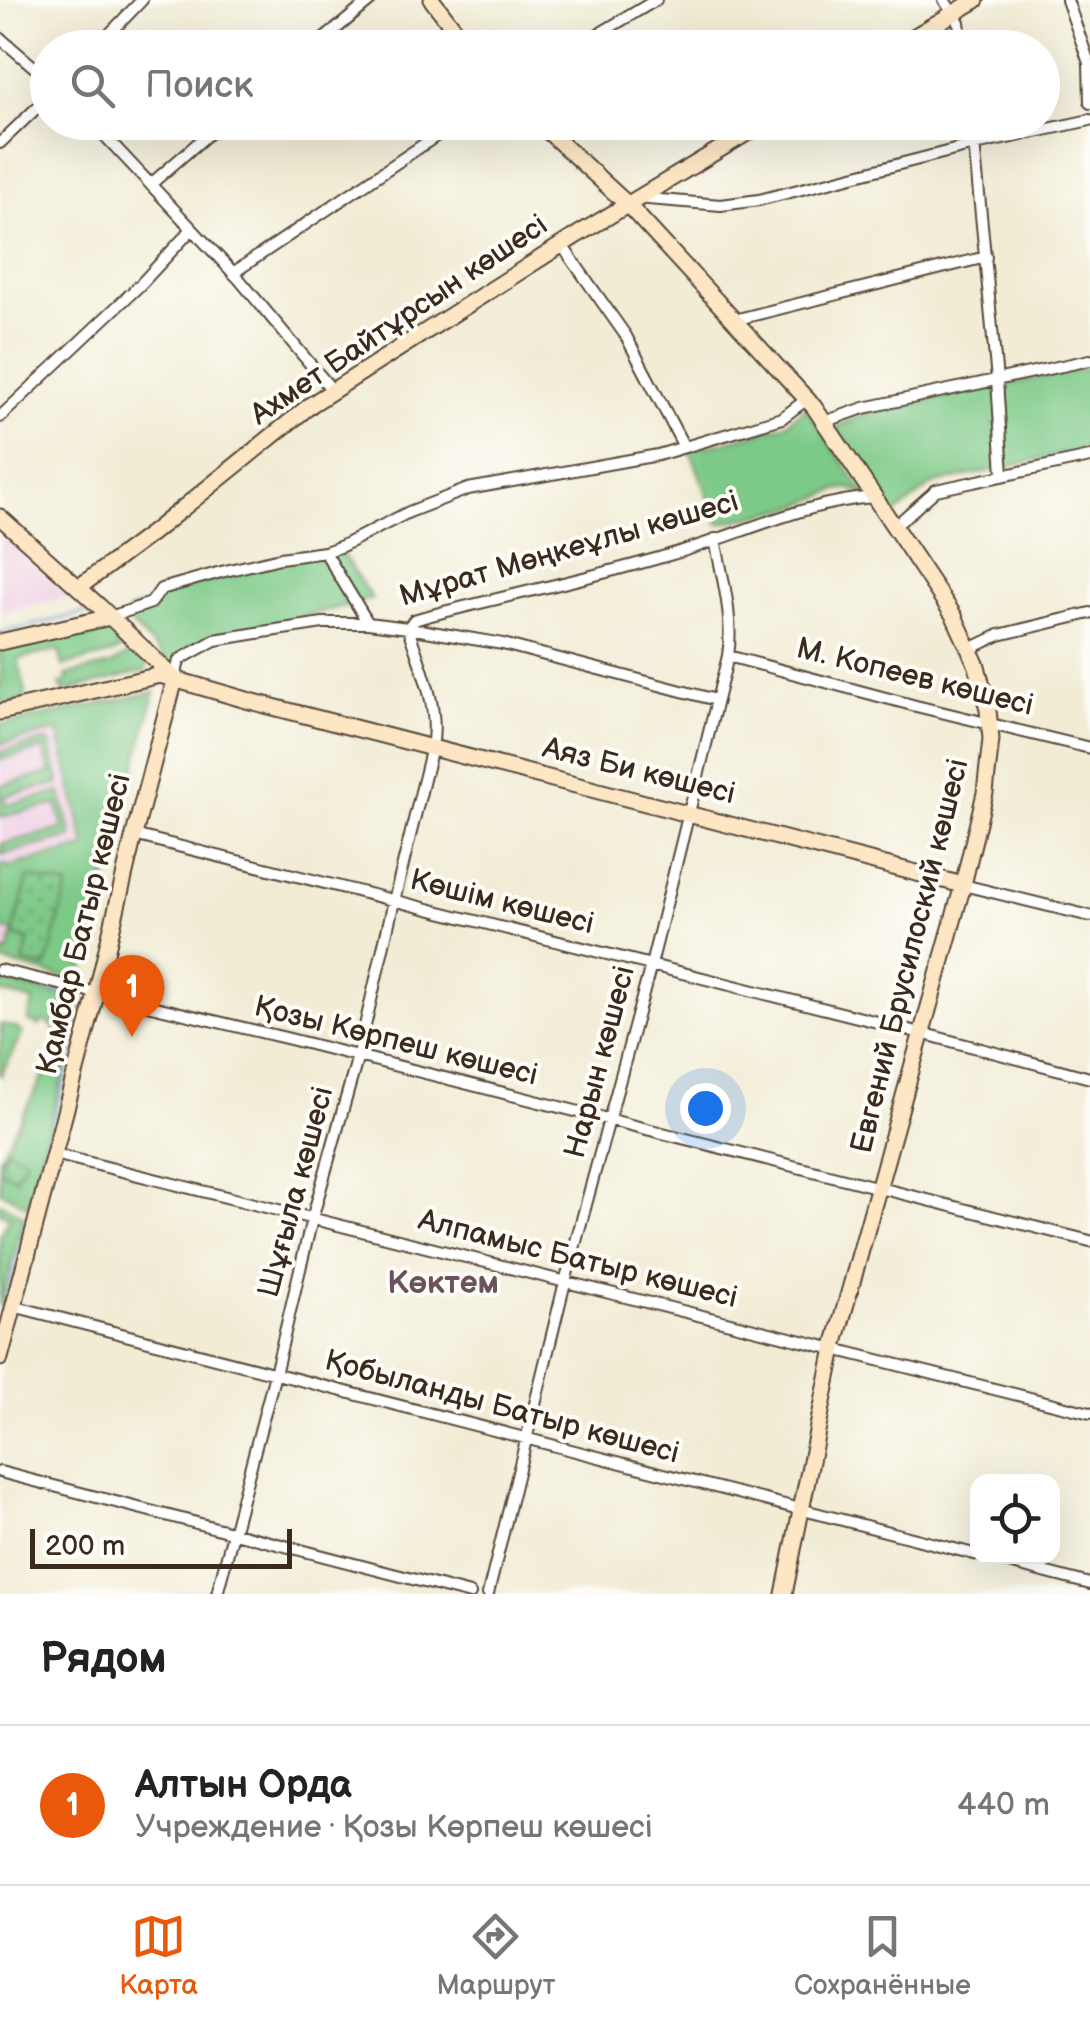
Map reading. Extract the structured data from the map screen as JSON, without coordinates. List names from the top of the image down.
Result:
{
  "streets": {
    "main road": [
      "Ахмет Байтұрсын көшесі",
      "Аяз Би көшесі",
      "Қамбар Батыр көшесі",
      "Евгений Брусилоский көшесі"
    ],
    "street": [
      "Мұрат Мөңкеұлы көшесі",
      "М. Копеев көшесі",
      "Көшім көшесі",
      "Қозы Көрпеш көшесі",
      "Нарын көшесі",
      "Шұғыла көшесі",
      "Алпамыс Батыр көшесі",
      "Қобыланды Батыр көшесі"
    ]
  },
  "crossings": [
    ["Ахмет Байтұрсын көшесі", "Евгений Брусилоский көшесі"],
    ["Мұрат Мөңкеұлы көшесі", "Аяз Би көшесі"],
    ["Мұрат Мөңкеұлы көшесі", "Қамбар Батыр көшесі"],
    ["Мұрат Мөңкеұлы көшесі", "Евгений Брусилоский көшесі"],
    ["Мұрат Мөңкеұлы көшесі", "Нарын көшесі"],
    ["Мұрат Мөңкеұлы көшесі", "Шұғыла көшесі"],
    ["М. Копеев көшесі", "Евгений Брусилоский көшесі"],
    ["М. Копеев көшесі", "Нарын көшесі"],
    ["Аяз Би көшесі", "Қамбар Батыр көшесі"],
    ["Аяз Би көшесі", "Евгений Брусилоский көшесі"],
    ["Аяз Би көшесі", "Нарын көшесі"],
    ["Аяз Би көшесі", "Шұғыла көшесі"],
    ["Көшім көшесі", "Қамбар Батыр көшесі"],
    ["Көшім көшесі", "Евгений Брусилоский көшесі"],
    ["Көшім көшесі", "Нарын көшесі"],
    ["Көшім көшесі", "Шұғыла көшесі"],
    ["Қамбар Батыр көшесі", "Қозы Көрпеш көшесі"],
    ["Қамбар Батыр көшесі", "Алпамыс Батыр көшесі"],
    ["Қамбар Батыр көшесі", "Қобыланды Батыр көшесі"],
    ["Евгений Брусилоский көшесі", "Қозы Көрпеш көшесі"],
    ["Евгений Брусилоский көшесі", "Алпамыс Батыр көшесі"],
    ["Евгений Брусилоский көшесі", "Қобыланды Батыр көшесі"],
    ["Қозы Көрпеш көшесі", "Нарын көшесі"],
    ["Қозы Көрпеш көшесі", "Шұғыла көшесі"],
    ["Нарын көшесі", "Алпамыс Батыр көшесі"],
    ["Нарын көшесі", "Қобыланды Батыр көшесі"],
    ["Шұғыла көшесі", "Алпамыс Батыр көшесі"],
    ["Шұғыла көшесі", "Қобыланды Батыр көшесі"]
  ],
  "districts": ["Көктем"],
  "scale_bar": "200 m",
  "page": {
    "search": "Поиск",
    "pins": "1",
    "scale": "200 m",
    "heading": "Рядом",
    "list": [
      {
        "mark": "1",
        "name": "Алтын Орда",
        "note": "Учреждение · Қозы Көрпеш көшесі",
        "value": "440 m"
      }
    ],
    "nav": ["Карта", "Маршрут", "Сохранённые"]
  }
}
